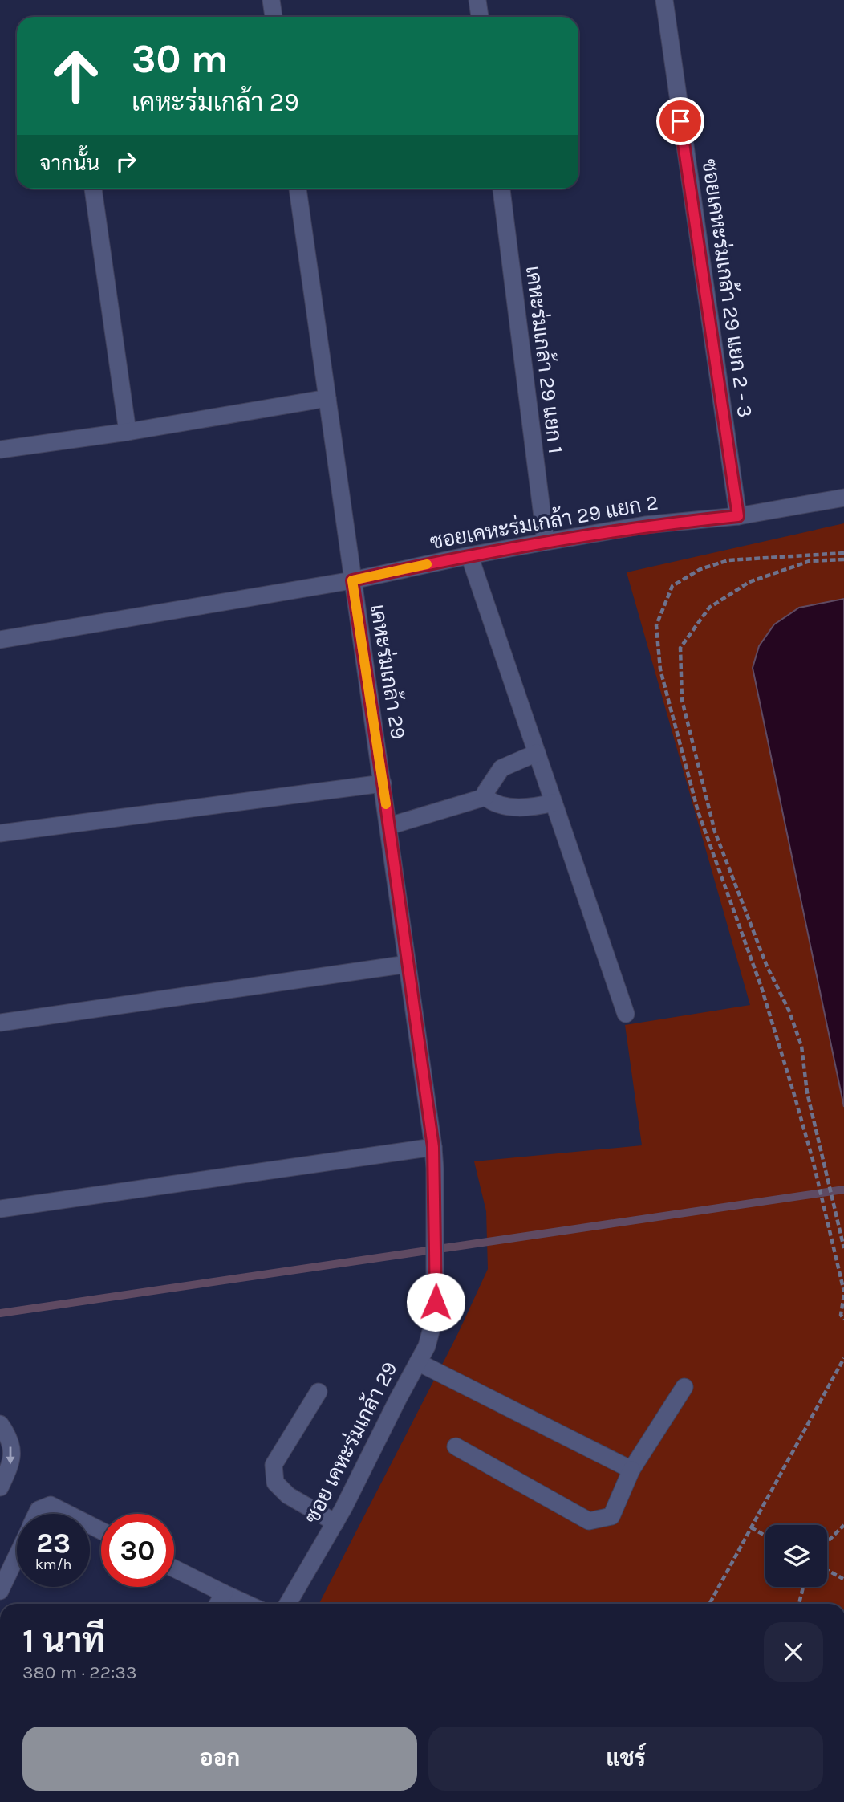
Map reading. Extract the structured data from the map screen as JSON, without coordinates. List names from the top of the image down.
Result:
{
  "streets": {
    "street": [
      "ซอยเคหะร่มเกล้า 29 แยก 2 - 3",
      "เคหะร่มเกล้า 29 แยก 1",
      "ซอยเคหะร่มเกล้า 29 แยก 2",
      "เคหะร่มเกล้า 29",
      "ซอย เคหะร่มเกล้า 29"
    ]
  },
  "crossings": [
    ["ซอยเคหะร่มเกล้า 29 แยก 2 - 3", "ซอยเคหะร่มเกล้า 29 แยก 2"],
    ["เคหะร่มเกล้า 29 แยก 1", "ซอยเคหะร่มเกล้า 29 แยก 2"],
    ["ซอยเคหะร่มเกล้า 29 แยก 2", "เคหะร่มเกล้า 29"],
    ["เคหะร่มเกล้า 29", "ซอย เคหะร่มเกล้า 29"]
  ],
  "page": {
    "turn": ["30 m", "เคหะร่มเกล้า 29"],
    "then": "จากนั้น",
    "speed": "23 km/h",
    "limit": "30",
    "heading": ["1 นาที", "380 m · 22:33"],
    "buttons": ["ออก", "แชร์"]
  }
}
